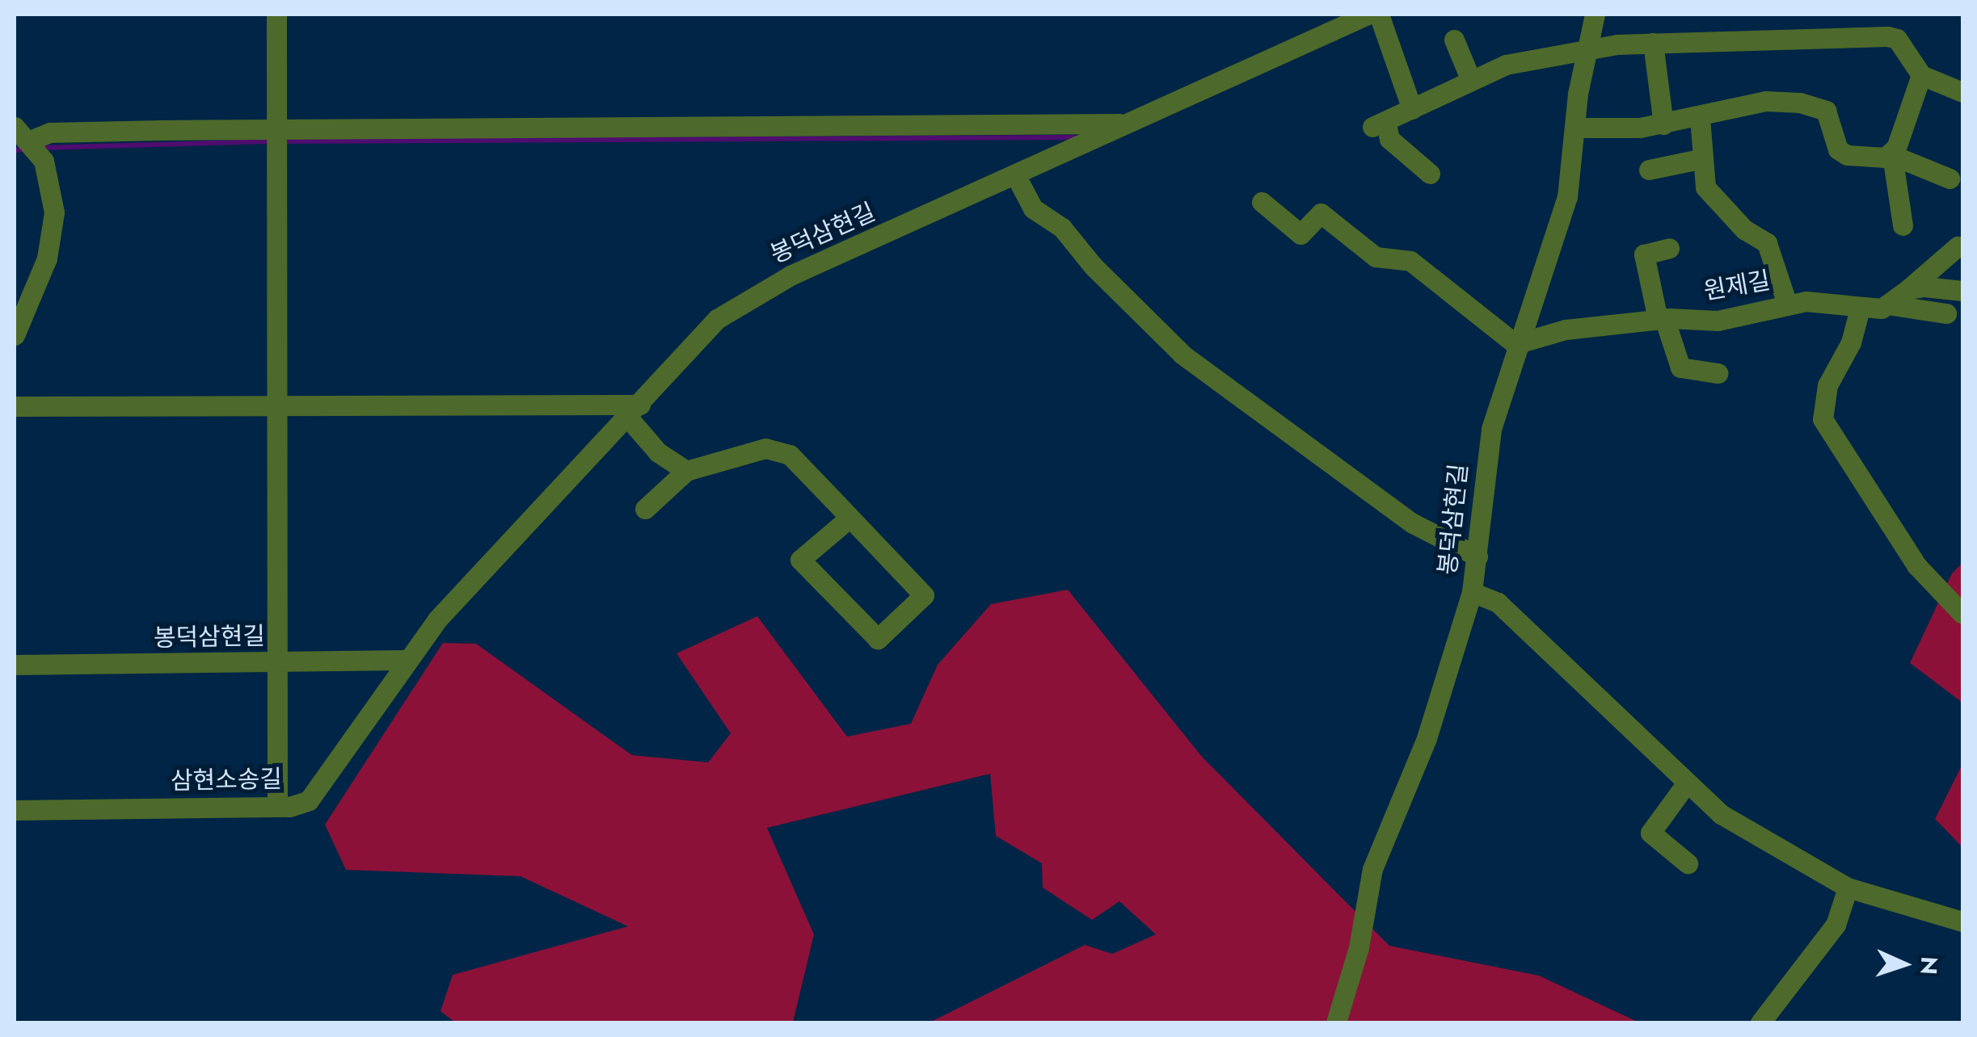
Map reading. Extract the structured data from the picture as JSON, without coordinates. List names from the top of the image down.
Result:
{
  "streets": {
    "street": ["봉덕삼현길", "원제길", "삼현소송길"]
  },
  "crossings": [
    ["봉덕삼현길", "원제길"],
    ["봉덕삼현길", "삼현소송길"]
  ],
  "north": "right"
}
